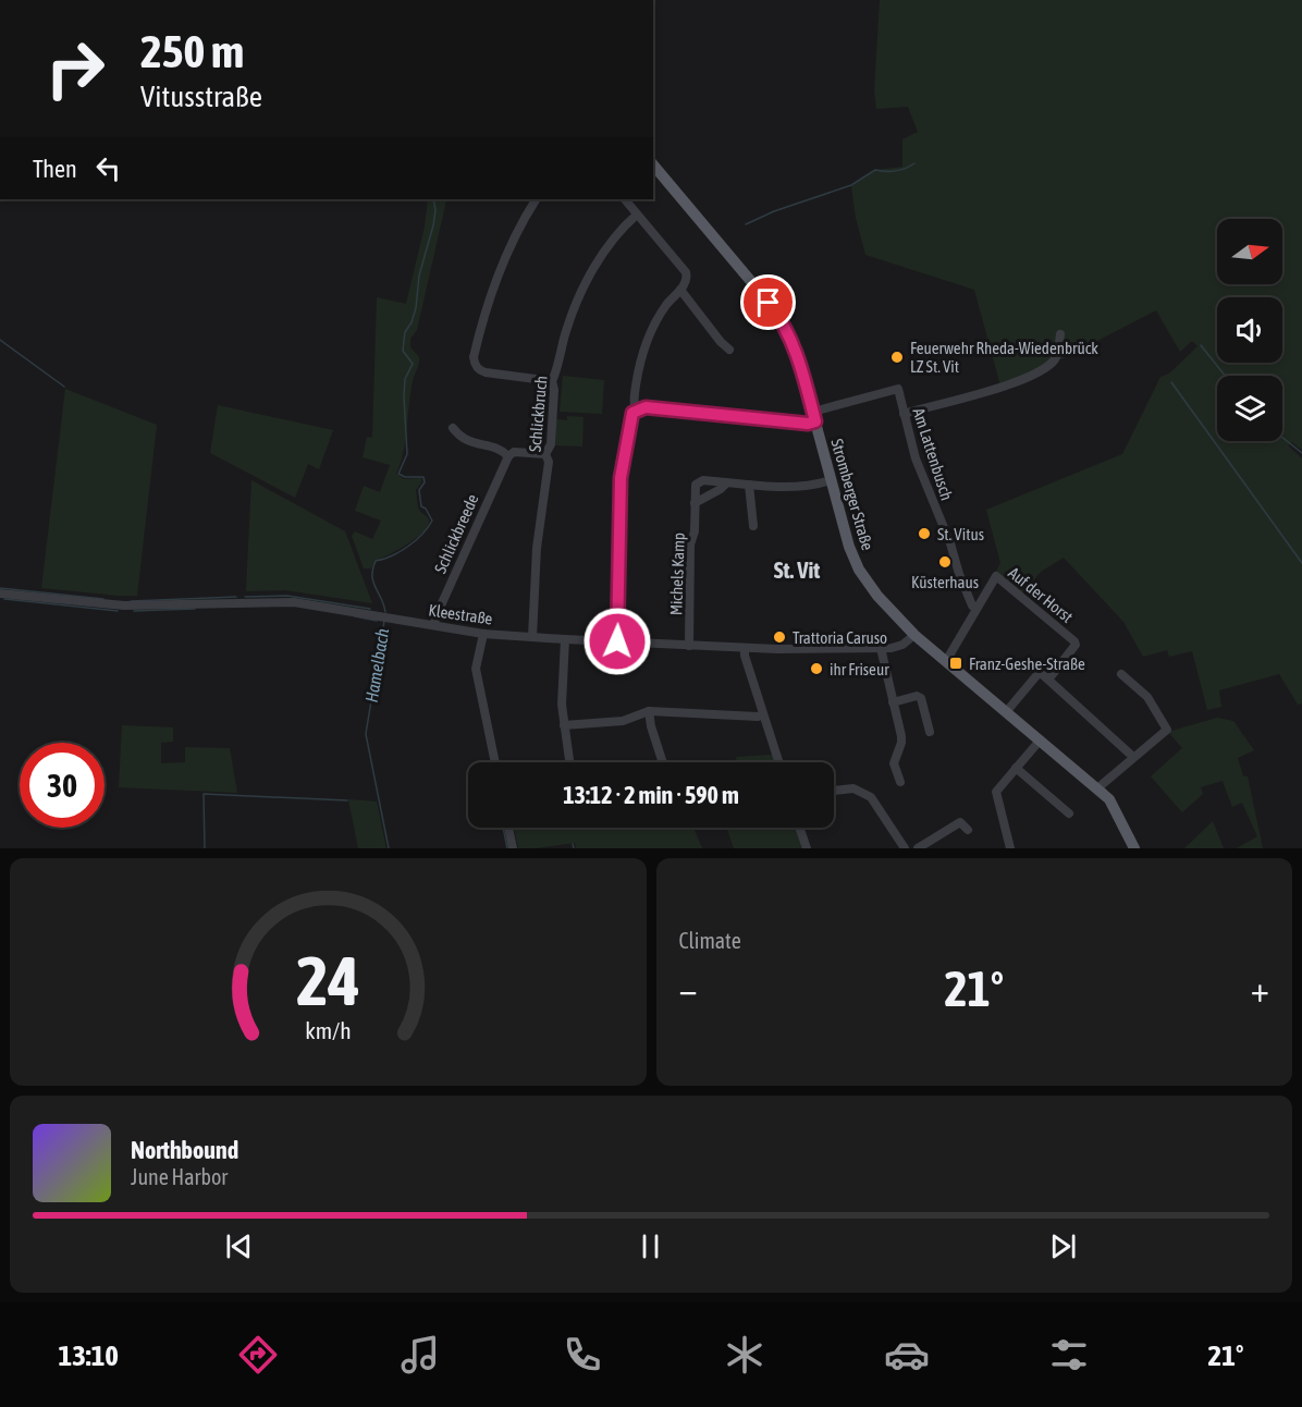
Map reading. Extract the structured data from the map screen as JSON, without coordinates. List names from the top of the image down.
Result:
{
  "streets": {
    "main road": ["Stromberger Straße"],
    "street": [
      "Schlickbruch",
      "Am Lattenbusch",
      "Schlickbreede",
      "Michels Kamp",
      "Auf der Horst",
      "Kleestraße"
    ]
  },
  "crossings": [
    ["Schlickbruch", "Kleestraße"],
    ["Am Lattenbusch", "Stromberger Straße"],
    ["Am Lattenbusch", "Auf der Horst"],
    ["Stromberger Straße", "Michels Kamp"],
    ["Stromberger Straße", "Auf der Horst"],
    ["Stromberger Straße", "Kleestraße"],
    ["Schlickbreede", "Kleestraße"],
    ["Michels Kamp", "Kleestraße"]
  ],
  "districts": ["St. Vit"],
  "water": ["Hamelbach"],
  "places": {
    "other": [
      "Feuerwehr Rheda-Wiedenbrück LZ St. Vit",
      "St. Vitus",
      "Küsterhaus",
      "Trattoria Caruso",
      "ihr Friseur"
    ],
    "transit": ["Franz-Geshe-Straße"]
  },
  "north": "right",
  "page": {
    "turn": ["250 m", "Vitusstraße"],
    "then": "Then",
    "limit": "30",
    "trip": "13:12 · 2 min · 590 m",
    "tile": "Climate",
    "heat": ["−", "21°", "+"],
    "song": ["Northbound", "June Harbor"],
    "tabs": ["13:10", "21°"],
    "gauge": ["24", "km/h"]
  }
}
